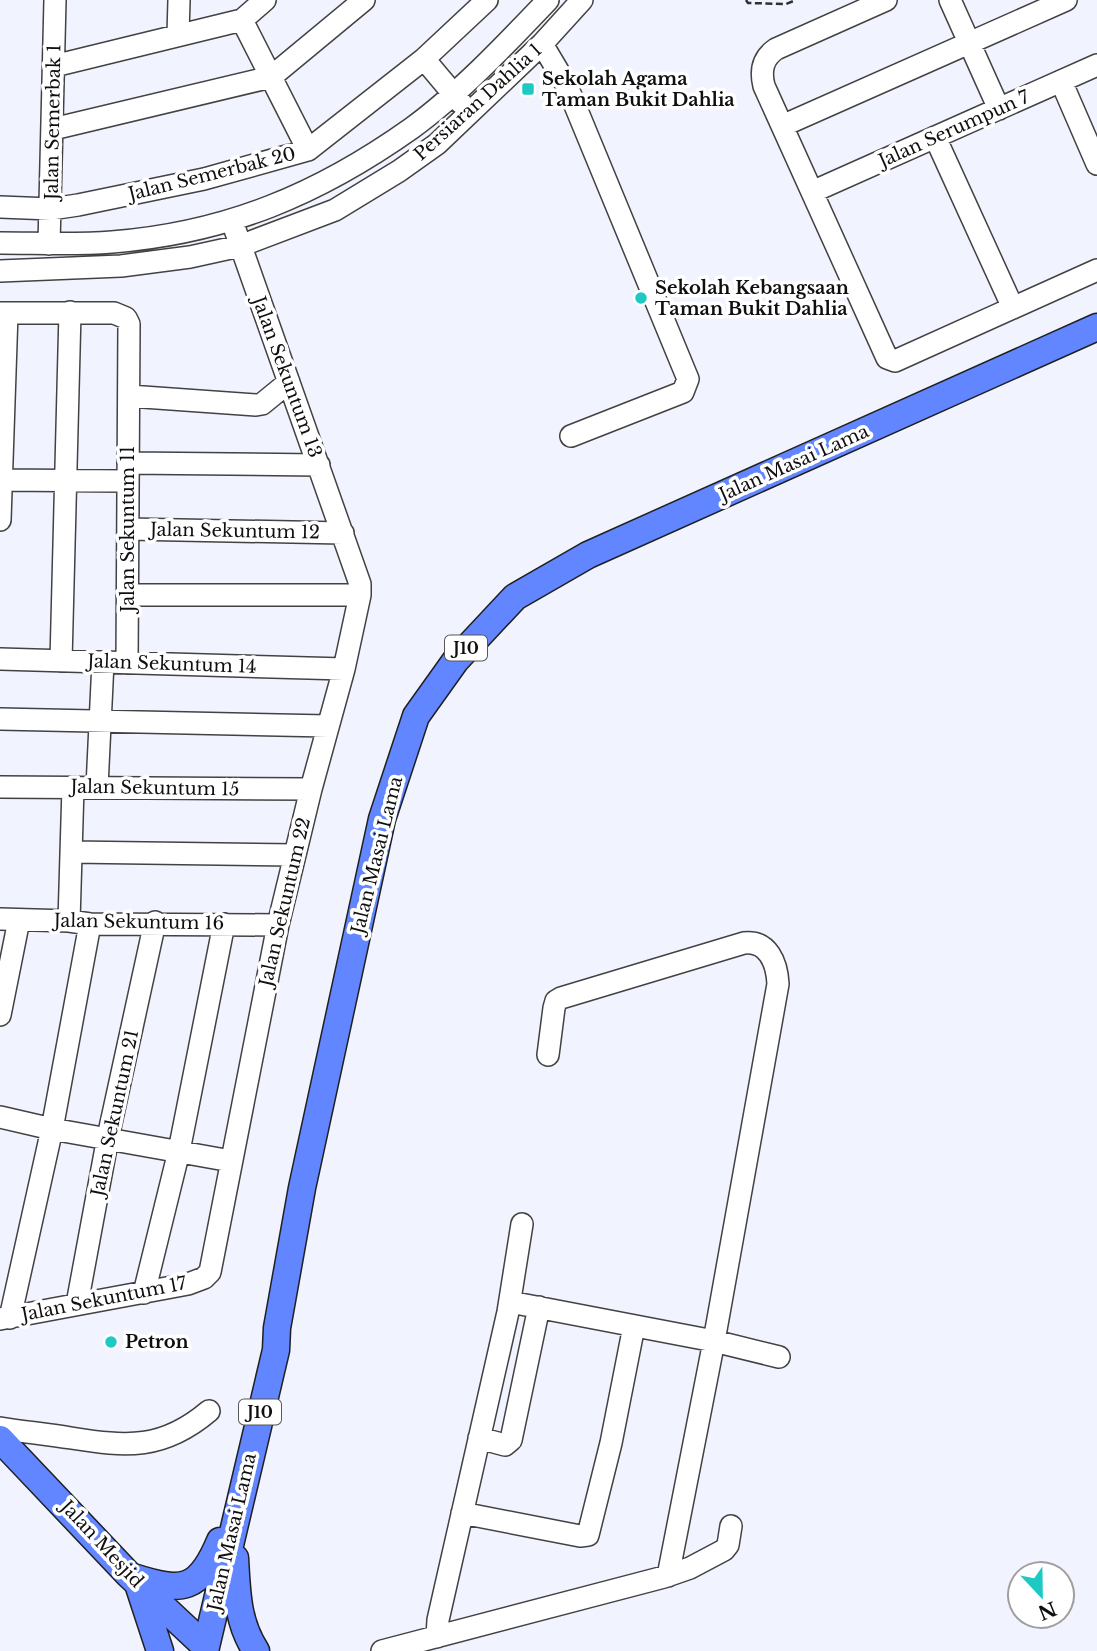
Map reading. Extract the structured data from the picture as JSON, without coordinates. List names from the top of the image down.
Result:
{
  "streets": {
    "main road": ["Jalan Masai Lama", "J10", "Jalan Mesjid"],
    "street": [
      "Persiaran Dahlia 1",
      "Jalan Semerbak 1",
      "Jalan Serumpun 7",
      "Jalan Semerbak 20",
      "Jalan Sekuntum 13",
      "Jalan Sekuntum 11",
      "Jalan Sekuntum 12",
      "Jalan Sekuntum 14",
      "Jalan Sekuntum 15",
      "Jalan Sekuntum 22",
      "Jalan Sekuntum 16",
      "Jalan Sekuntum 21",
      "Jalan Sekuntum 17"
    ]
  },
  "crossings": [
    ["Persiaran Dahlia 1", "Jalan Semerbak 1"],
    ["Persiaran Dahlia 1", "Jalan Sekuntum 13"],
    ["Jalan Semerbak 1", "Jalan Semerbak 20"],
    ["Jalan Sekuntum 13", "Jalan Sekuntum 12"],
    ["Jalan Sekuntum 13", "Jalan Sekuntum 22"],
    ["Jalan Masai Lama", "Jalan Mesjid"],
    ["Jalan Sekuntum 11", "Jalan Sekuntum 12"],
    ["Jalan Sekuntum 11", "Jalan Sekuntum 14"],
    ["Jalan Sekuntum 12", "Jalan Sekuntum 22"],
    ["Jalan Sekuntum 14", "Jalan Sekuntum 22"],
    ["Jalan Sekuntum 15", "Jalan Sekuntum 22"],
    ["Jalan Sekuntum 22", "Jalan Sekuntum 16"],
    ["Jalan Sekuntum 22", "Jalan Sekuntum 17"],
    ["Jalan Sekuntum 16", "Jalan Sekuntum 21"],
    ["Jalan Sekuntum 21", "Jalan Sekuntum 17"]
  ],
  "places": {
    "transit": ["Sekolah Agama Taman Bukit Dahlia"],
    "other": ["Sekolah Kebangsaan Taman Bukit Dahlia", "Petron"]
  },
  "north": "bottom"
}
